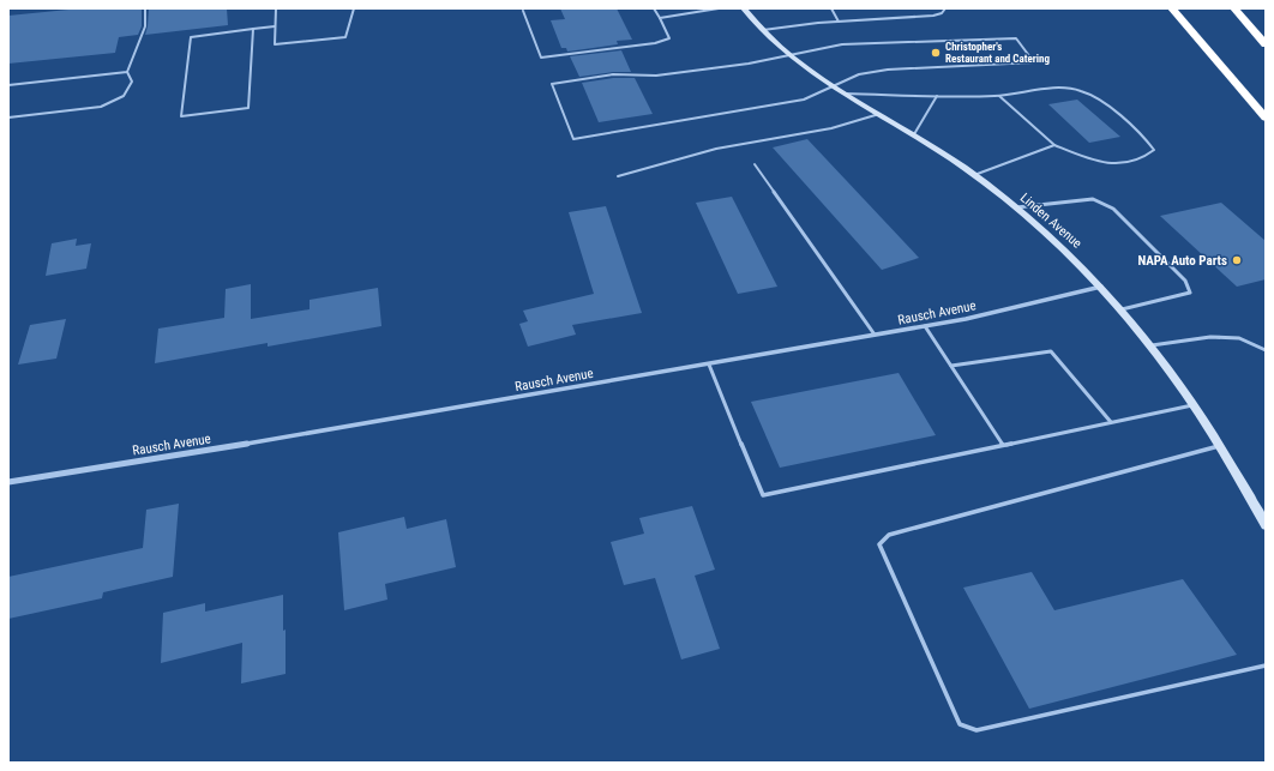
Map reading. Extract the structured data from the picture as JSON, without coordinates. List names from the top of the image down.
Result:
{
  "streets": {
    "main road": ["Linden Avenue"],
    "street": ["Rausch Avenue"]
  },
  "crossings": [
    ["Linden Avenue", "Rausch Avenue"]
  ],
  "places": ["Christopher's Restaurant and Catering", "NAPA Auto Parts"]
}
